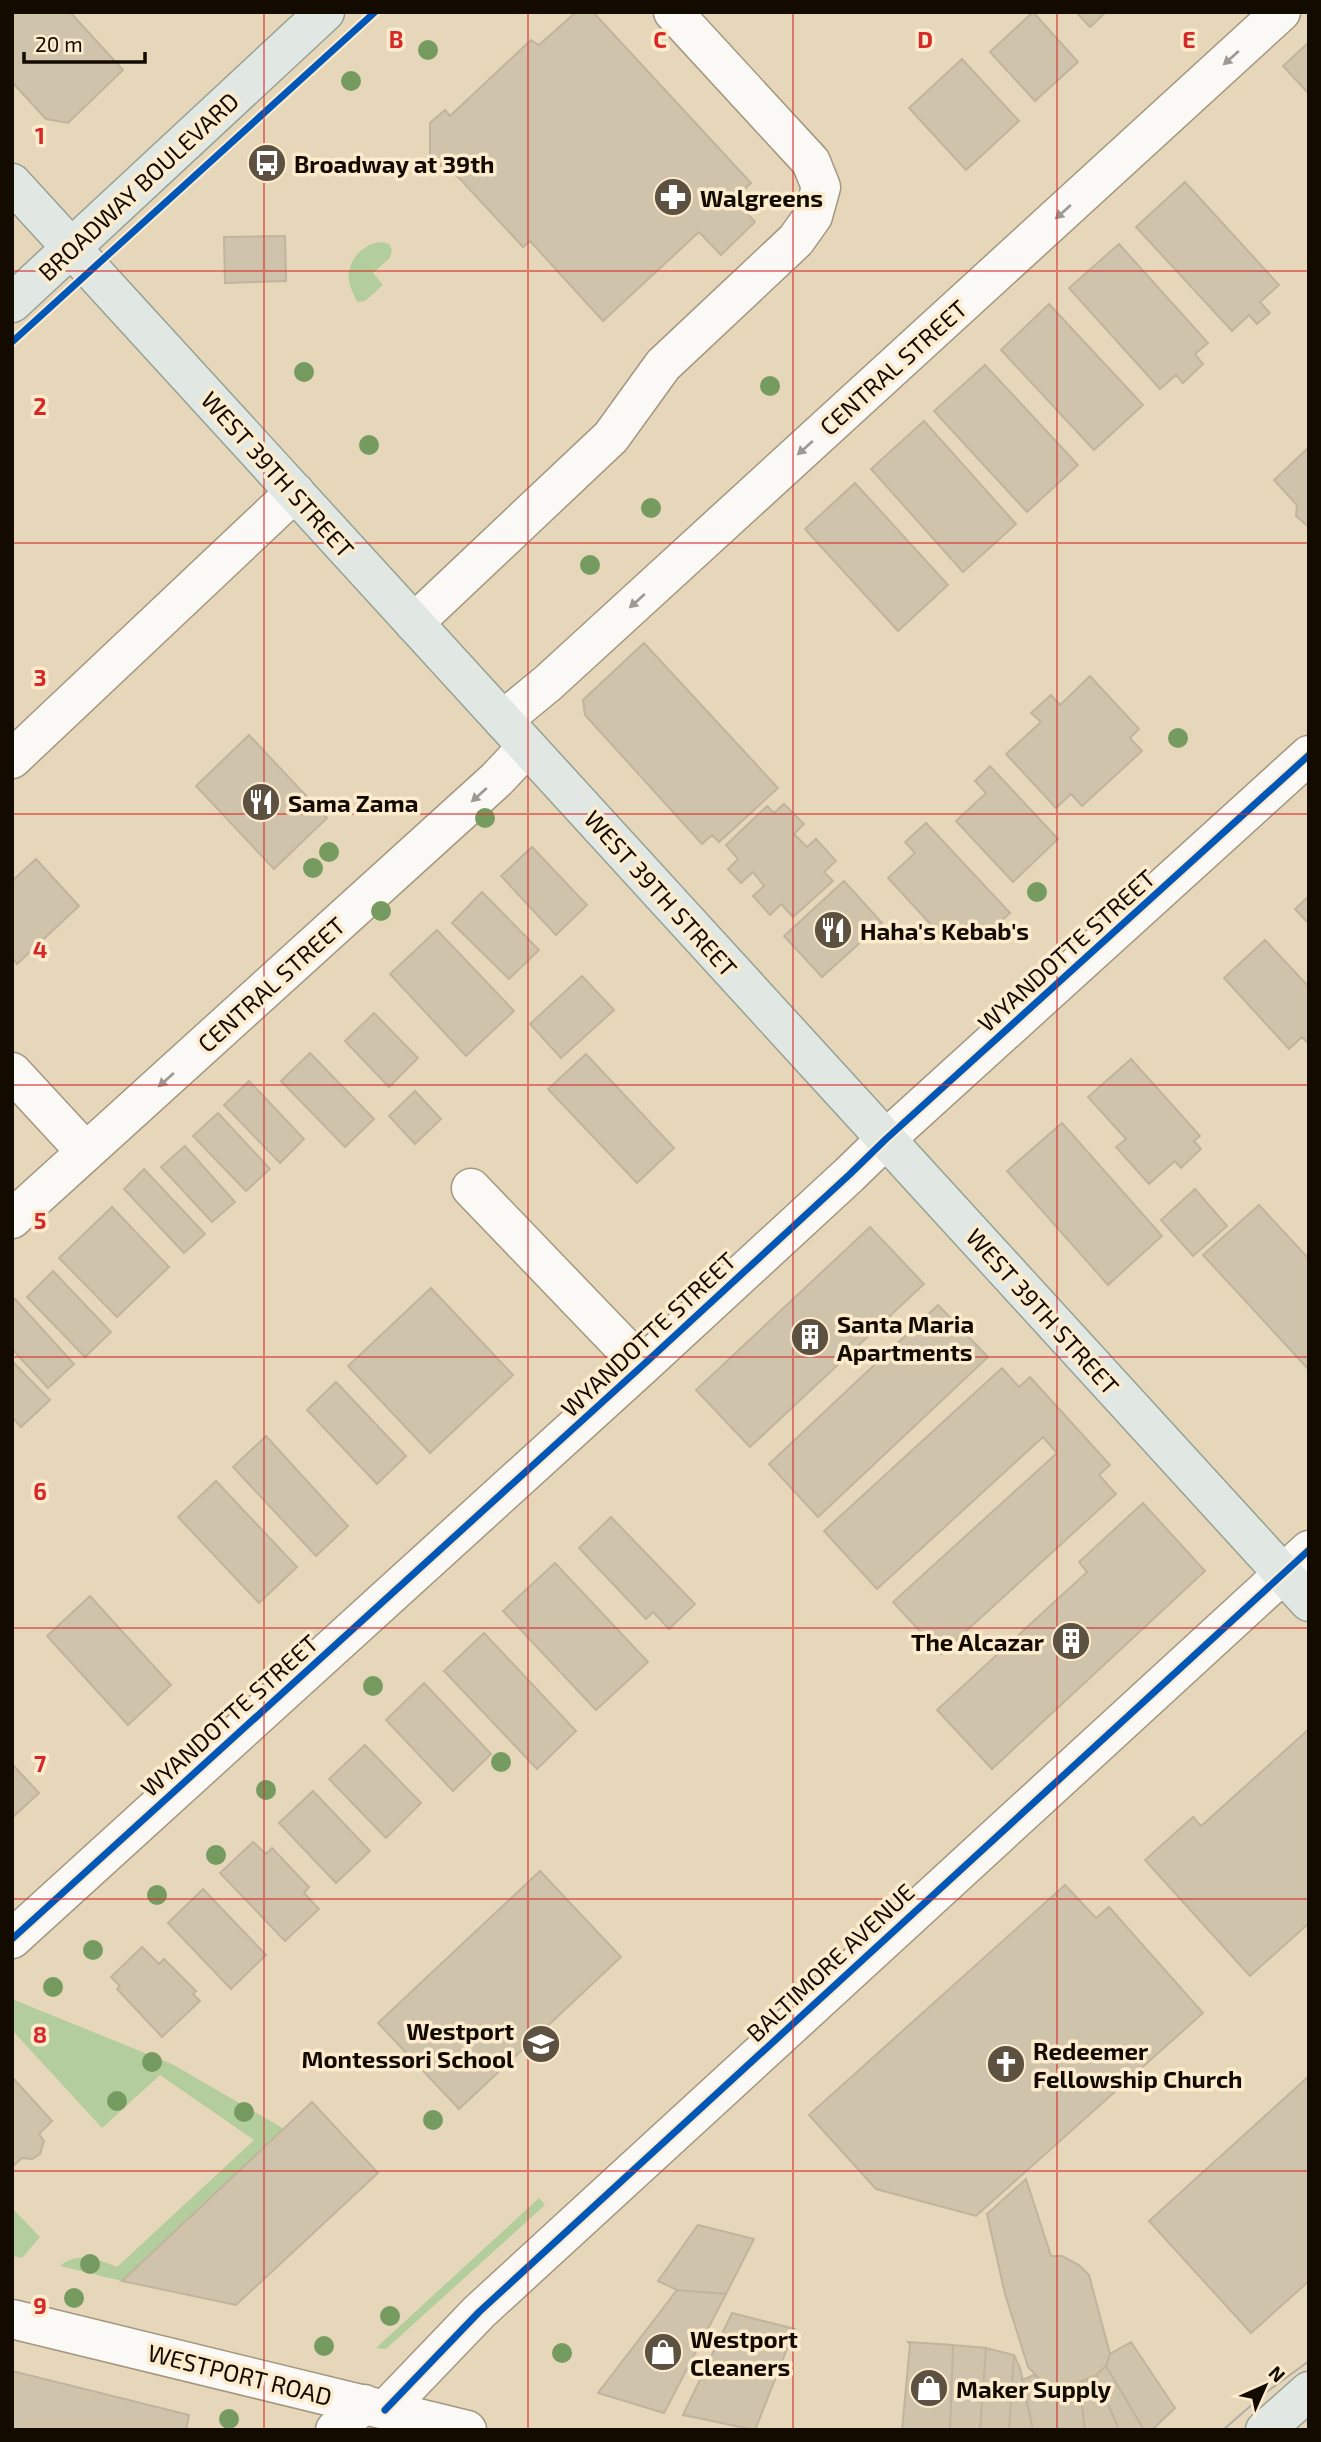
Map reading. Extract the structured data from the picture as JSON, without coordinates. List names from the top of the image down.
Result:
{
  "streets": {
    "main road": ["BROADWAY BOULEVARD", "WEST 39TH STREET"],
    "street": [
      "CENTRAL STREET",
      "WYANDOTTE STREET",
      "BALTIMORE AVENUE",
      "WESTPORT ROAD"
    ]
  },
  "crossings": [
    ["BROADWAY BOULEVARD", "WEST 39TH STREET"],
    ["CENTRAL STREET", "WEST 39TH STREET"],
    ["WEST 39TH STREET", "WYANDOTTE STREET"],
    ["WEST 39TH STREET", "BALTIMORE AVENUE"],
    ["BALTIMORE AVENUE", "WESTPORT ROAD"]
  ],
  "one_way": ["CENTRAL STREET"],
  "places": {
    "bus stop": ["Broadway at 39th"],
    "pharmacy": ["Walgreens"],
    "restaurant": ["Sama Zama", "Haha's Kebab's"],
    "building": ["Santa Maria Apartments", "The Alcazar"],
    "school or university": ["Westport Montessori School"],
    "church": ["Redeemer Fellowship Church"],
    "shop": ["Westport Cleaners", "Maker Supply"]
  },
  "scale_bar": "20 m",
  "north": "top right",
  "grid": {
    "columns": [
      "B",
      "C",
      "D",
      "E"
    ],
    "rows": [
      "1",
      "2",
      "3",
      "4",
      "5",
      "6",
      "7",
      "8",
      "9"
    ]
  }
}
